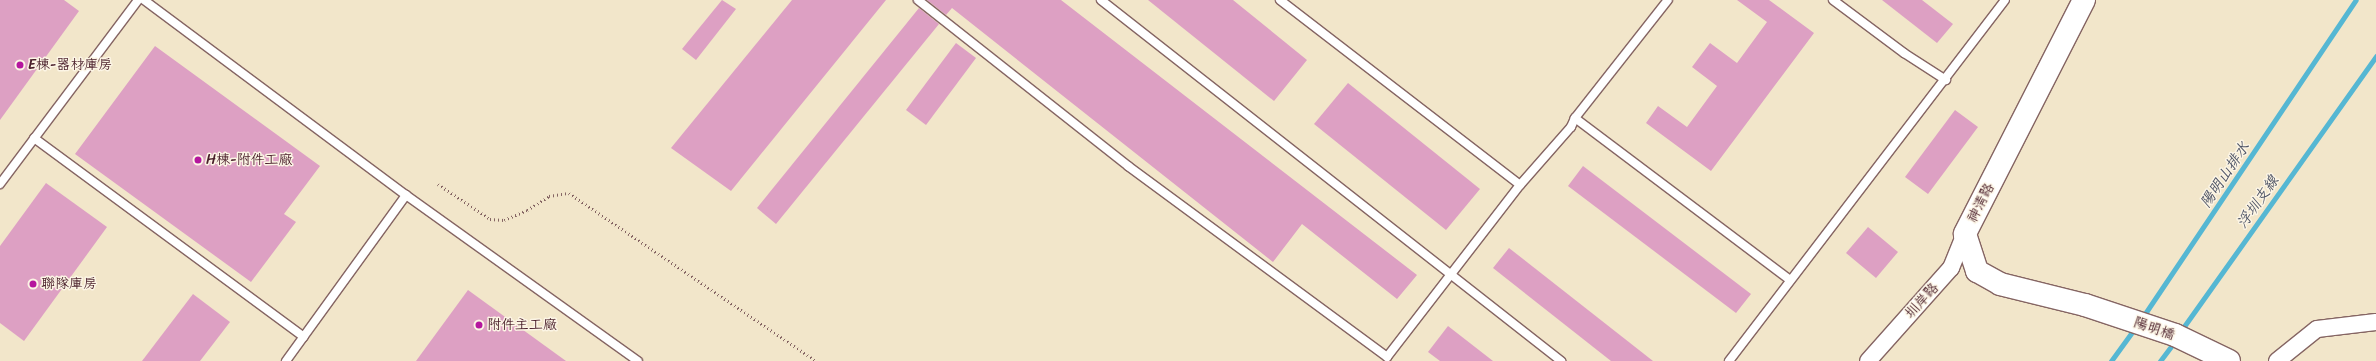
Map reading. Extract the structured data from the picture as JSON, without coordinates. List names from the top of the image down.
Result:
{
  "streets": {
    "street": ["神清路", "圳岸路", "陽明橋"]
  },
  "crossings": [
    ["神清路", "圳岸路"],
    ["神清路", "陽明橋"]
  ],
  "water": ["陽明山排水", "浮圳支線"],
  "places": [
    "E棟-器材庫房",
    "H棟-附件工廠",
    "聯隊庫房",
    "附件主工廠"
  ]
}
